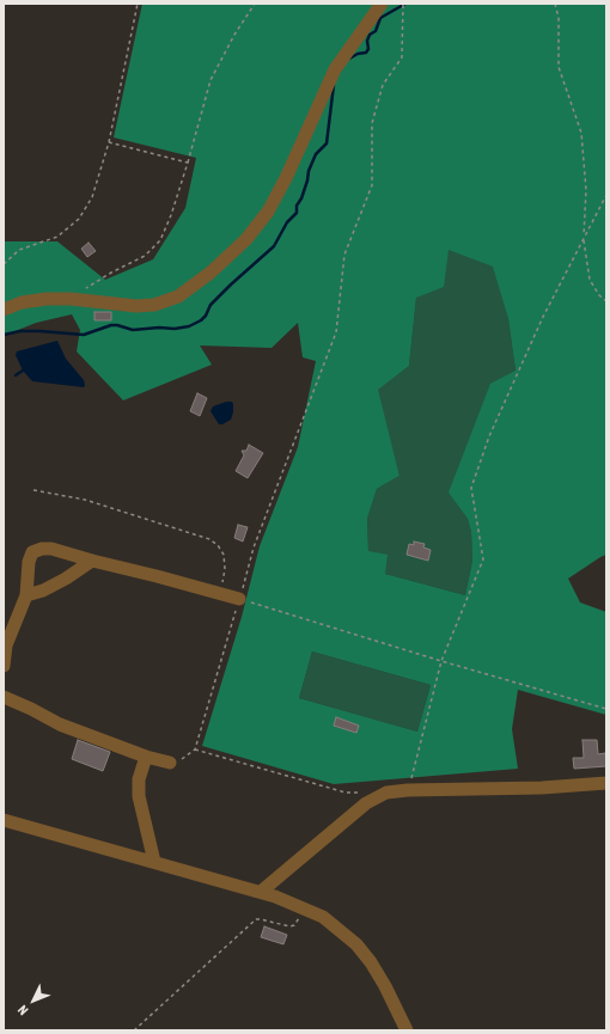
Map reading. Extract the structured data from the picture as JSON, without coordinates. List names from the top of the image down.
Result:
{
  "north": "bottom left"
}
